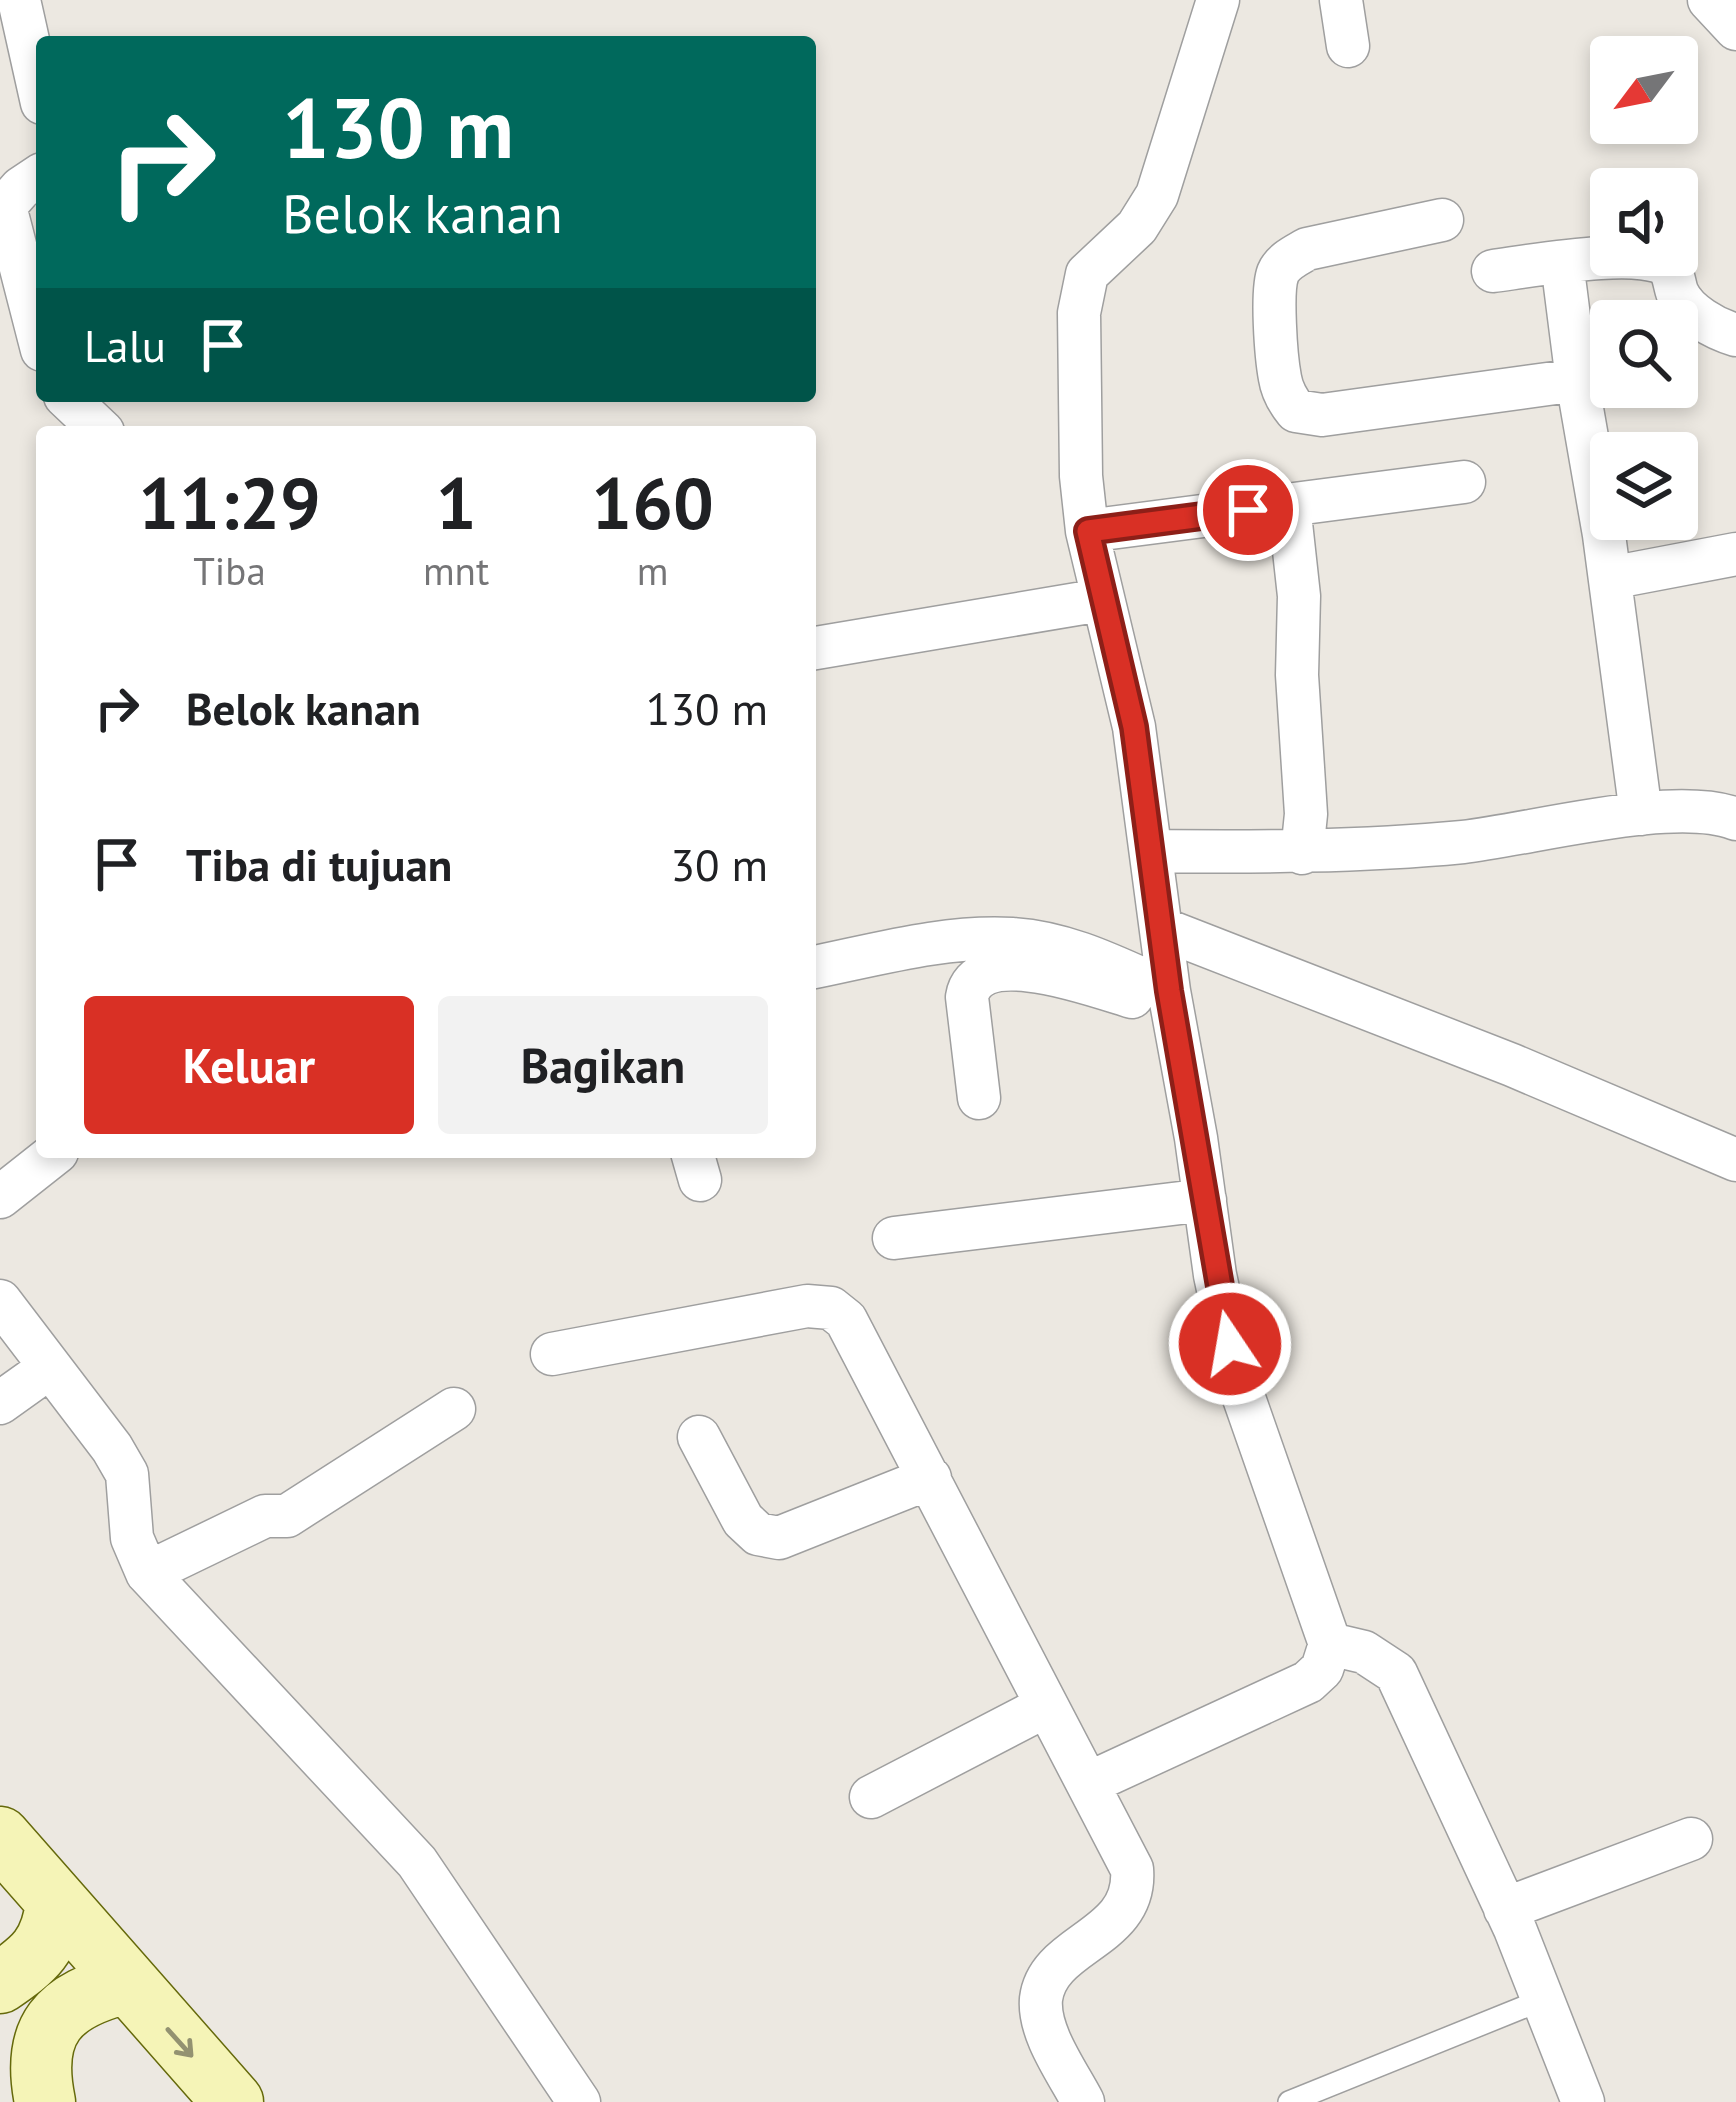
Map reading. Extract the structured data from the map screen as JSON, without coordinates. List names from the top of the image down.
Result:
{
  "north": "bottom left",
  "page": {
    "turn": ["130 m", "Belok kanan"],
    "then": "Lalu",
    "eta": [
      "11:29",
      "Tiba",
      "1",
      "mnt",
      "160",
      "m"
    ],
    "list": [
      {
        "name": "Belok kanan",
        "value": "130 m"
      },
      {
        "name": "Tiba di tujuan",
        "value": "30 m"
      }
    ],
    "buttons": ["Keluar", "Bagikan"]
  }
}
